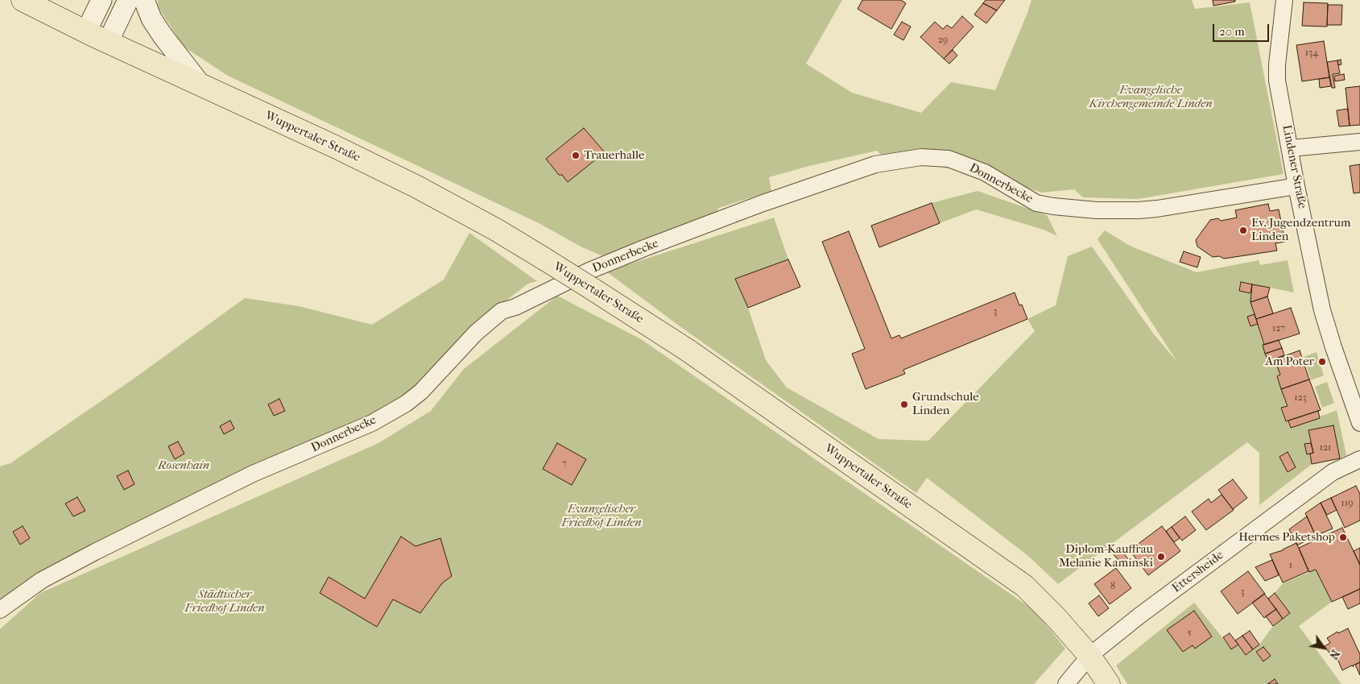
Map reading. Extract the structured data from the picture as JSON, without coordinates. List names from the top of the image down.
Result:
{
  "streets": {
    "main road": ["Wuppertaler Straße"],
    "street": ["Lindener Straße", "Donnerbecke", "Ettersheide"]
  },
  "crossings": [
    ["Wuppertaler Straße", "Ettersheide"],
    ["Lindener Straße", "Donnerbecke"]
  ],
  "parks": [
    "Evangelische Kirchengemeinde Linden",
    "Rosenhain",
    "Evangelischer Friedhof Linden",
    "Städtischer Friedhof Linden"
  ],
  "places": [
    "Trauerhalle",
    "Ev. Jugendzentrum Linden",
    "Am Poter",
    "Grundschule Linden",
    "Hermes Paketshop",
    "Diplom-Kauffrau Melanie Kaminski"
  ],
  "house_numbers": [
    "29",
    "134",
    "3",
    "127",
    "123",
    "121",
    "7",
    "119",
    "1",
    "8",
    "3",
    "5"
  ],
  "scale_bar": "20 m",
  "north": "bottom right"
}
